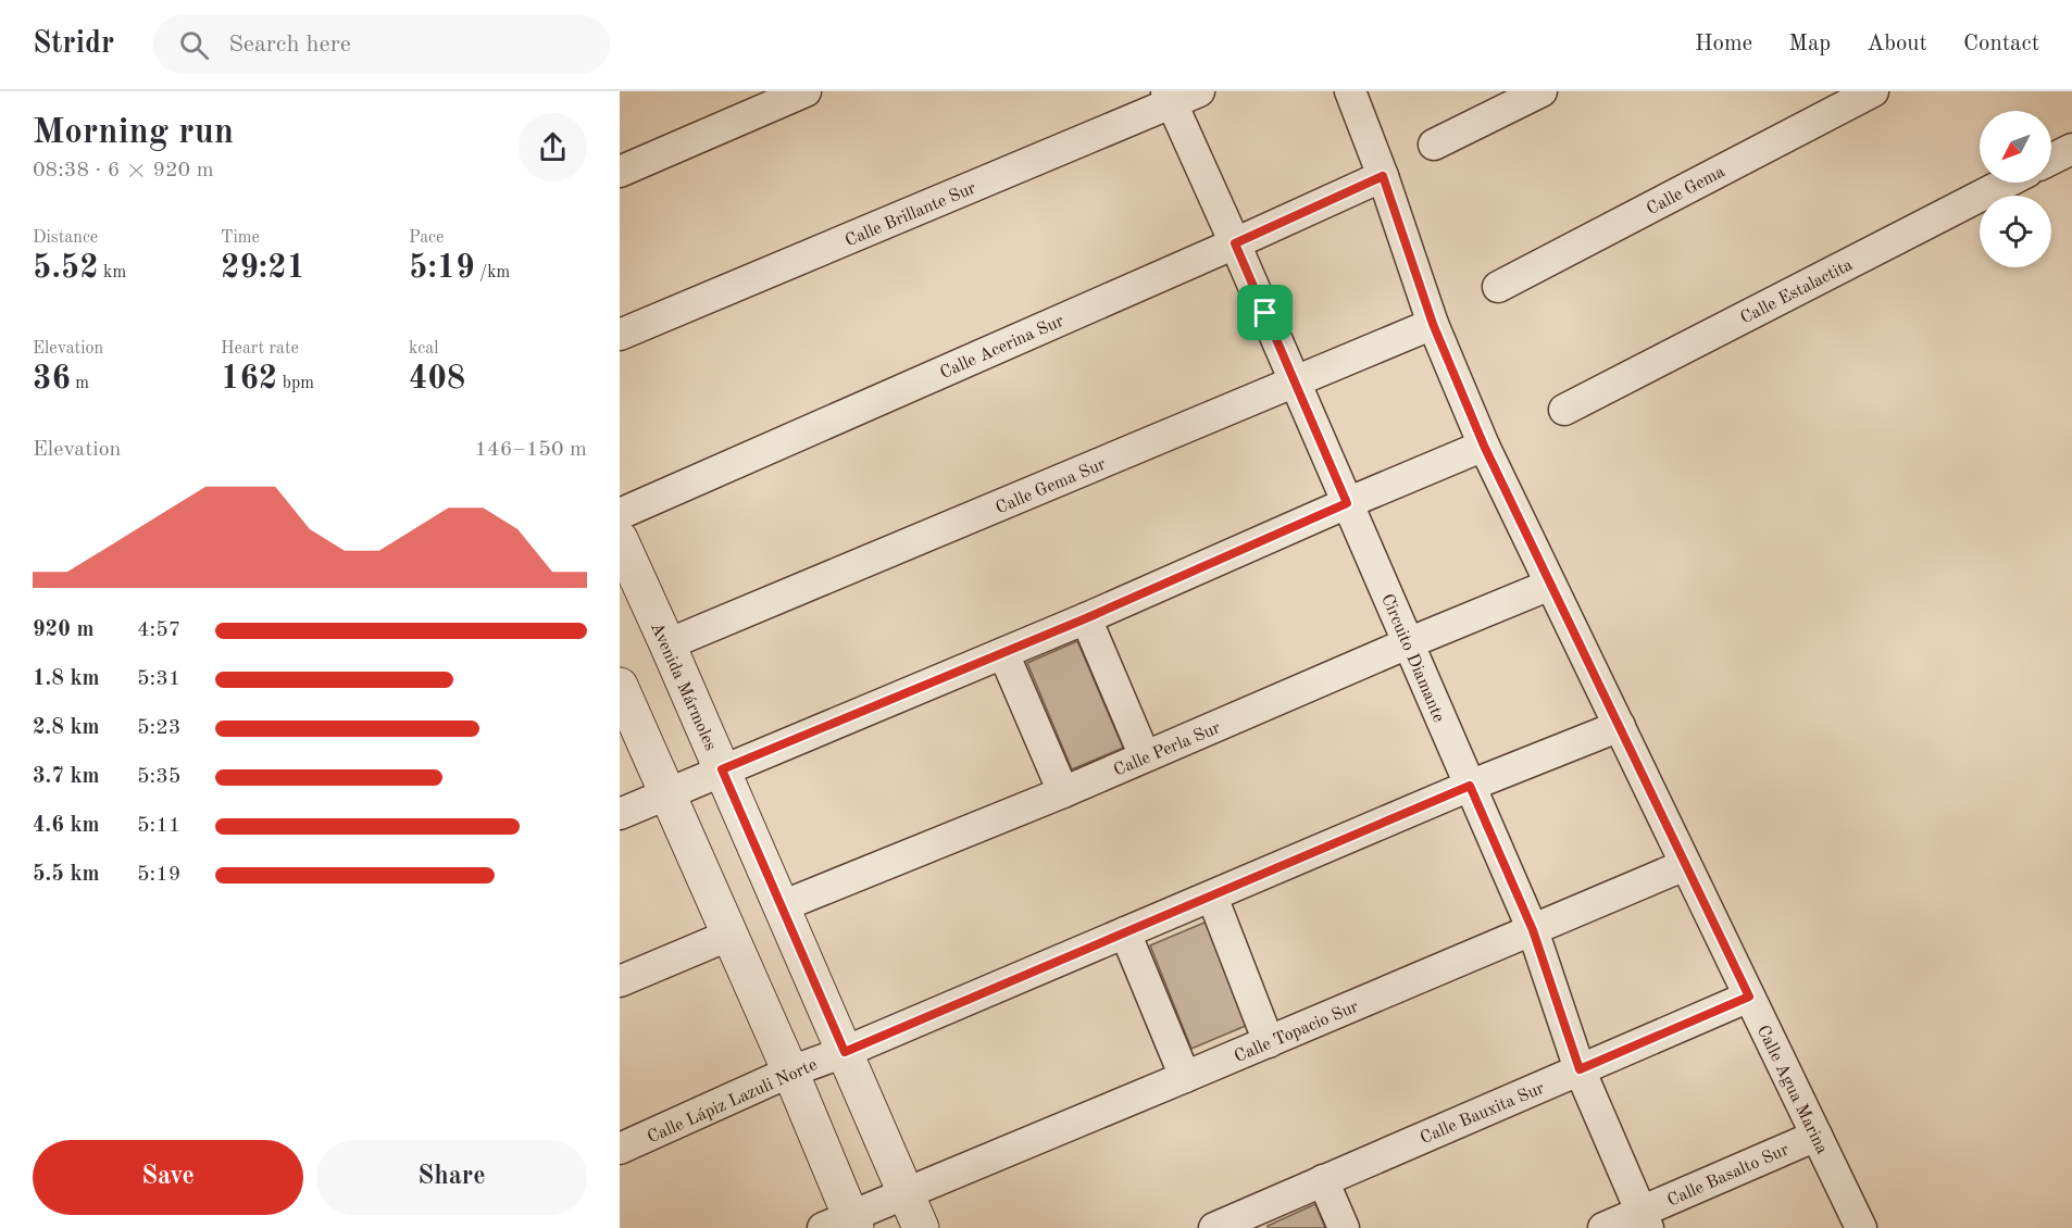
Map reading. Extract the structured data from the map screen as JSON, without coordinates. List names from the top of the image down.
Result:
{
  "streets": {
    "street": [
      "Calle Gema",
      "Calle Brillante Sur",
      "Calle Estalactita",
      "Calle Acerina Sur",
      "Calle Gema Sur",
      "Circuito Diamante",
      "Avenida Mármoles",
      "Calle Perla Sur",
      "Calle Topacio Sur",
      "Calle Agua Marina",
      "Calle Lápiz Lazuli Norte",
      "Calle Bauxita Sur",
      "Calle Basalto Sur"
    ]
  },
  "crossings": [
    ["Calle Brillante Sur", "Circuito Diamante"],
    ["Calle Acerina Sur", "Circuito Diamante"],
    ["Calle Acerina Sur", "Calle Agua Marina"],
    ["Calle Gema Sur", "Circuito Diamante"],
    ["Calle Gema Sur", "Avenida Mármoles"],
    ["Calle Gema Sur", "Calle Agua Marina"],
    ["Circuito Diamante", "Calle Perla Sur"],
    ["Circuito Diamante", "Calle Topacio Sur"],
    ["Circuito Diamante", "Calle Lápiz Lazuli Norte"],
    ["Circuito Diamante", "Calle Bauxita Sur"],
    ["Circuito Diamante", "Calle Basalto Sur"],
    ["Avenida Mármoles", "Calle Perla Sur"],
    ["Avenida Mármoles", "Calle Topacio Sur"],
    ["Avenida Mármoles", "Calle Lápiz Lazuli Norte"],
    ["Calle Perla Sur", "Calle Agua Marina"],
    ["Calle Topacio Sur", "Calle Agua Marina"],
    ["Calle Agua Marina", "Calle Lápiz Lazuli Norte"],
    ["Calle Agua Marina", "Calle Bauxita Sur"],
    ["Calle Agua Marina", "Calle Basalto Sur"]
  ],
  "north": "bottom left",
  "page": {
    "header": "Stridr",
    "search": "Search here",
    "nav": [
      "Home",
      "Map",
      "About",
      "Contact"
    ],
    "heading": ["Morning run", "08:38 · 6 × 920 m"],
    "stats": [
      ["Distance", "5.52 km"],
      ["Time", "29:21"],
      ["Pace", "5:19 /km"],
      ["Elevation", "36 m"],
      ["Heart rate", "162 bpm"],
      ["kcal", "408"]
    ],
    "chart": ["Elevation", "146–150 m"],
    "list": [
      {
        "name": "920 m",
        "note": "4:57"
      },
      {
        "name": "1.8 km",
        "note": "5:31"
      },
      {
        "name": "2.8 km",
        "note": "5:23"
      },
      {
        "name": "3.7 km",
        "note": "5:35"
      },
      {
        "name": "4.6 km",
        "note": "5:11"
      },
      {
        "name": "5.5 km",
        "note": "5:19"
      }
    ],
    "buttons": ["Save", "Share"]
  }
}
